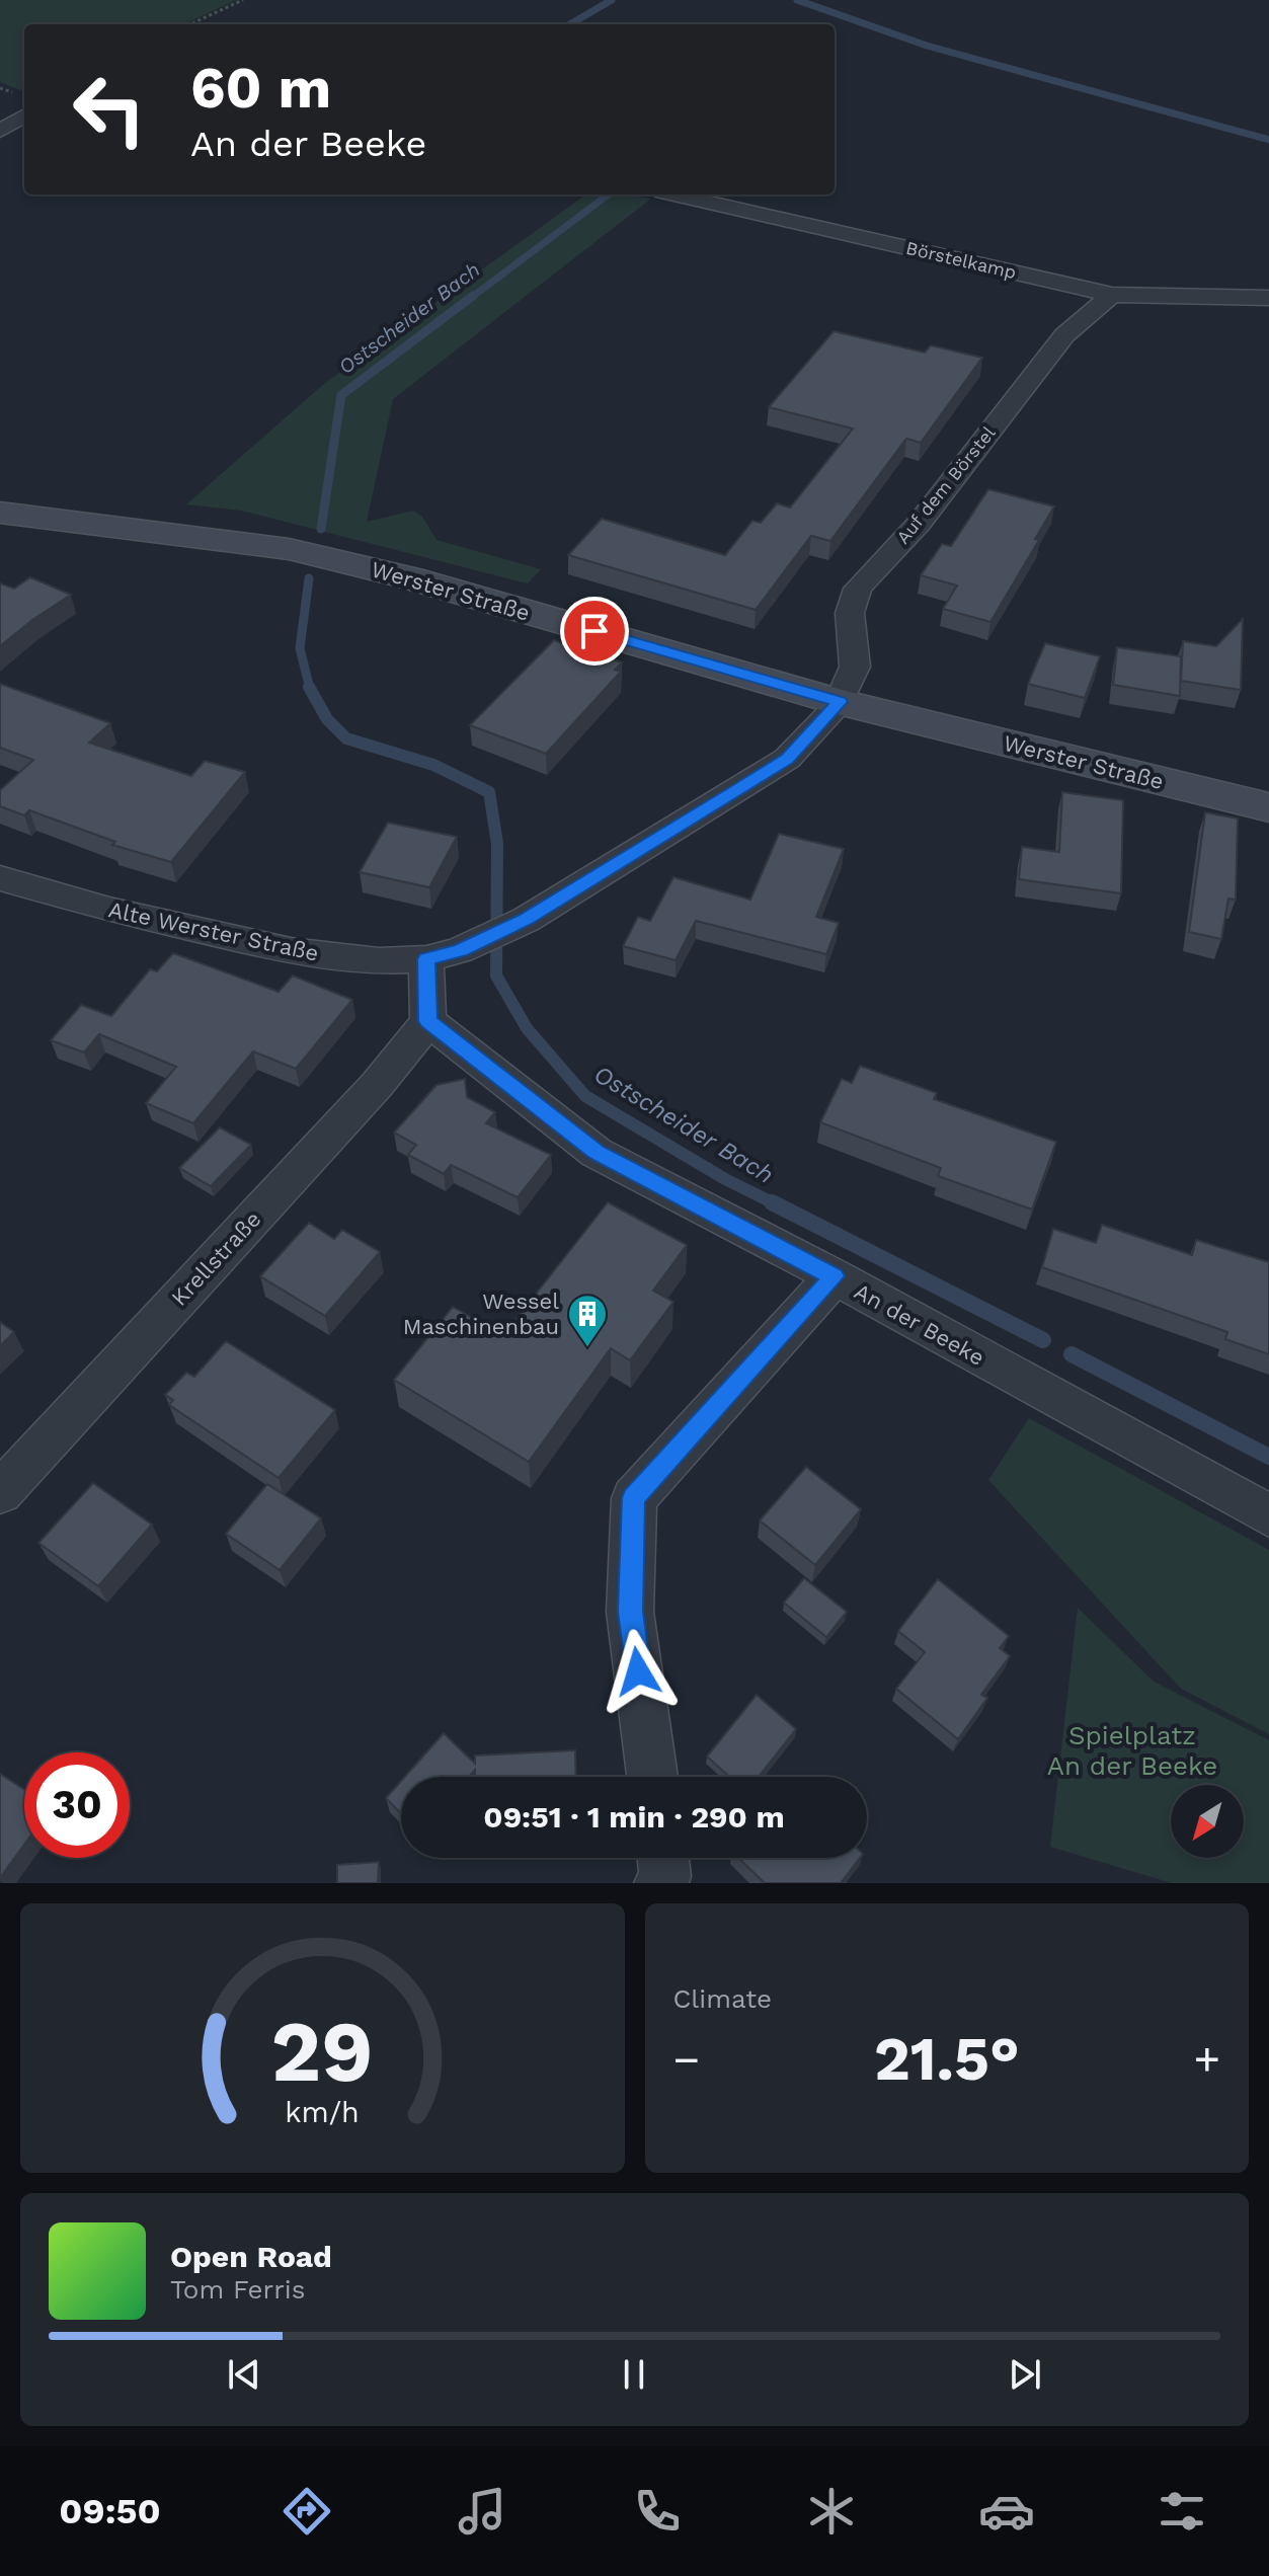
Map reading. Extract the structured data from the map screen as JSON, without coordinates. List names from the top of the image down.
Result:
{
  "streets": {
    "main road": ["Werster Straße"],
    "street": [
      "Börstelkamp",
      "Auf dem Börstel",
      "Alte Werster Straße",
      "Krellstraße",
      "An der Beeke"
    ]
  },
  "crossings": [
    ["Börstelkamp", "Auf dem Börstel"],
    ["Auf dem Börstel", "Werster Straße"],
    ["Auf dem Börstel", "Alte Werster Straße"],
    ["Werster Straße", "Alte Werster Straße"],
    ["Krellstraße", "An der Beeke"]
  ],
  "water": ["Ostscheider Bach"],
  "parks": ["Spielplatz An der Beeke"],
  "places": {
    "building": ["Wessel Maschinenbau"]
  },
  "north": "bottom left",
  "page": {
    "turn": ["60 m", "An der Beeke"],
    "limit": "30",
    "trip": "09:51 · 1 min · 290 m",
    "tile": "Climate",
    "heat": ["−", "21.5°", "+"],
    "song": ["Open Road", "Tom Ferris"],
    "tabs": "09:50",
    "gauge": ["29", "km/h"]
  }
}
